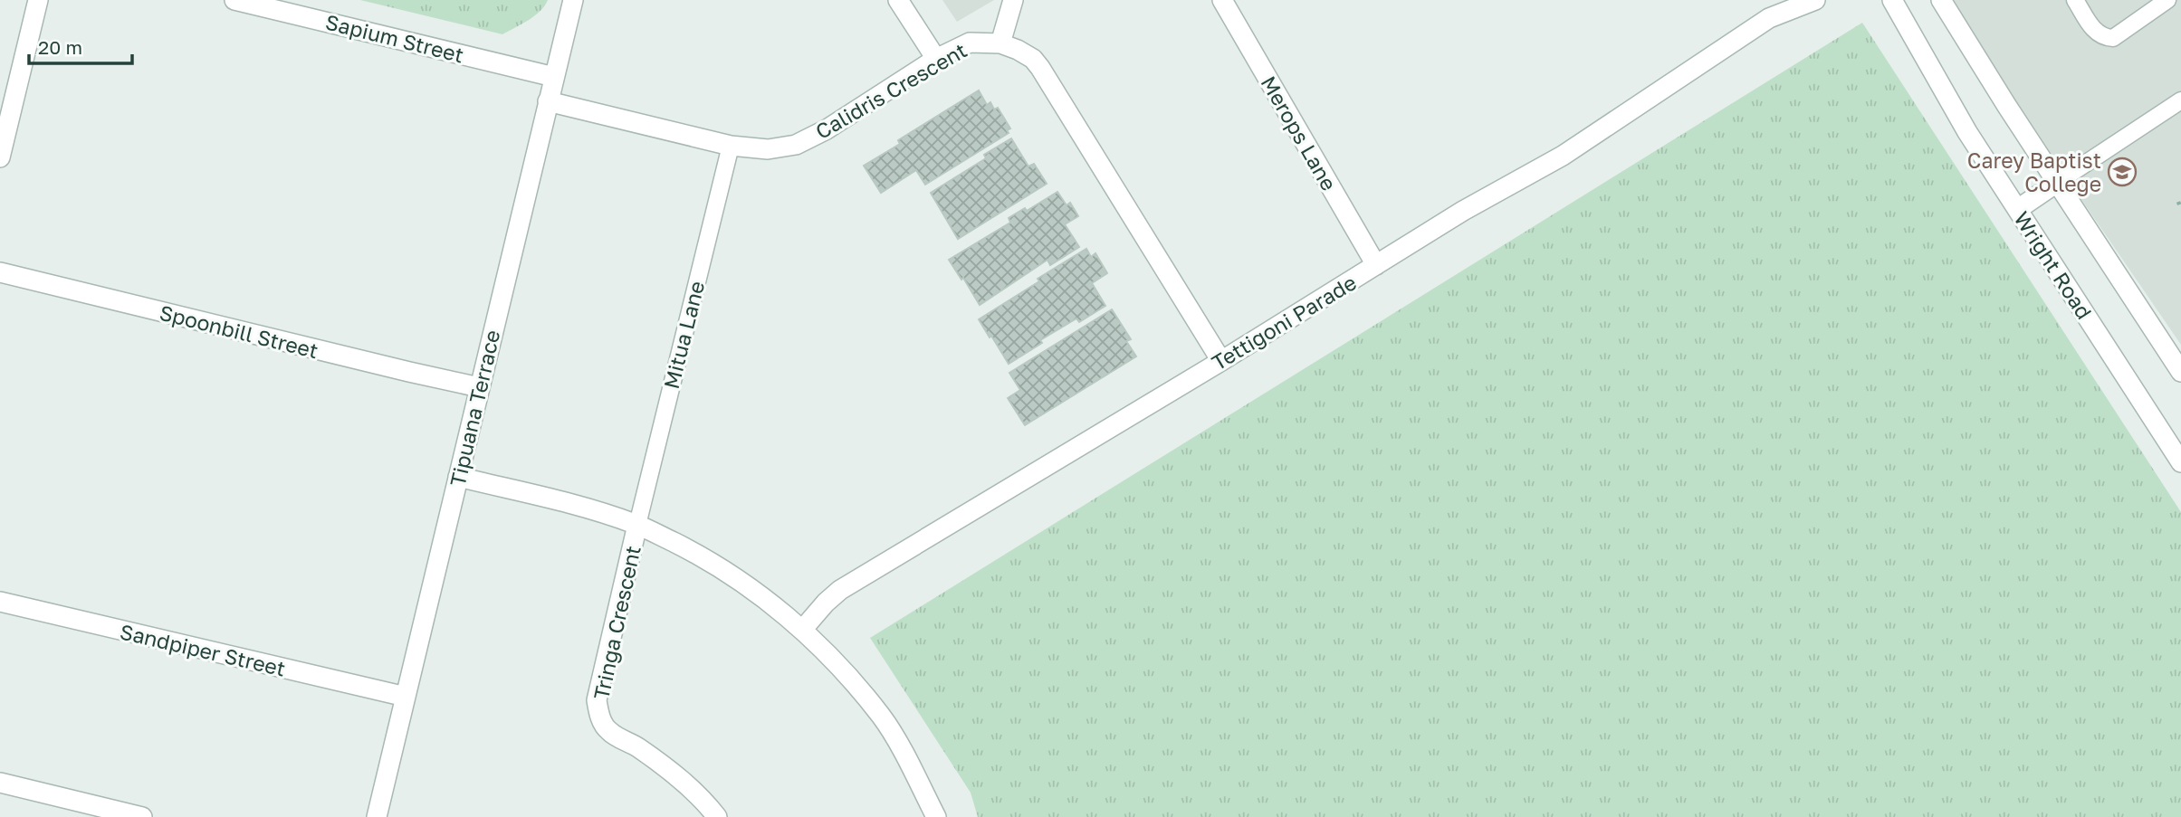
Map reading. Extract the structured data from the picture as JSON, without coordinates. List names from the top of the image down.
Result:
{
  "streets": {
    "street": [
      "Sapium Street",
      "Calidris Crescent",
      "Merops Lane",
      "Wright Road",
      "Tettigoni Parade",
      "Spoonbill Street",
      "Tipuana Terrace",
      "Tringa Crescent",
      "Sandpiper Street"
    ],
    "lane": ["Mitua Lane"]
  },
  "crossings": [
    ["Sapium Street", "Tipuana Terrace"],
    ["Calidris Crescent", "Tettigoni Parade"],
    ["Calidris Crescent", "Mitua Lane"],
    ["Calidris Crescent", "Tipuana Terrace"],
    ["Merops Lane", "Tettigoni Parade"],
    ["Spoonbill Street", "Tipuana Terrace"],
    ["Mitua Lane", "Tringa Crescent"],
    ["Tipuana Terrace", "Sandpiper Street"]
  ],
  "places": {
    "school or university": ["Carey Baptist College"]
  },
  "scale_bar": "20 m"
}
